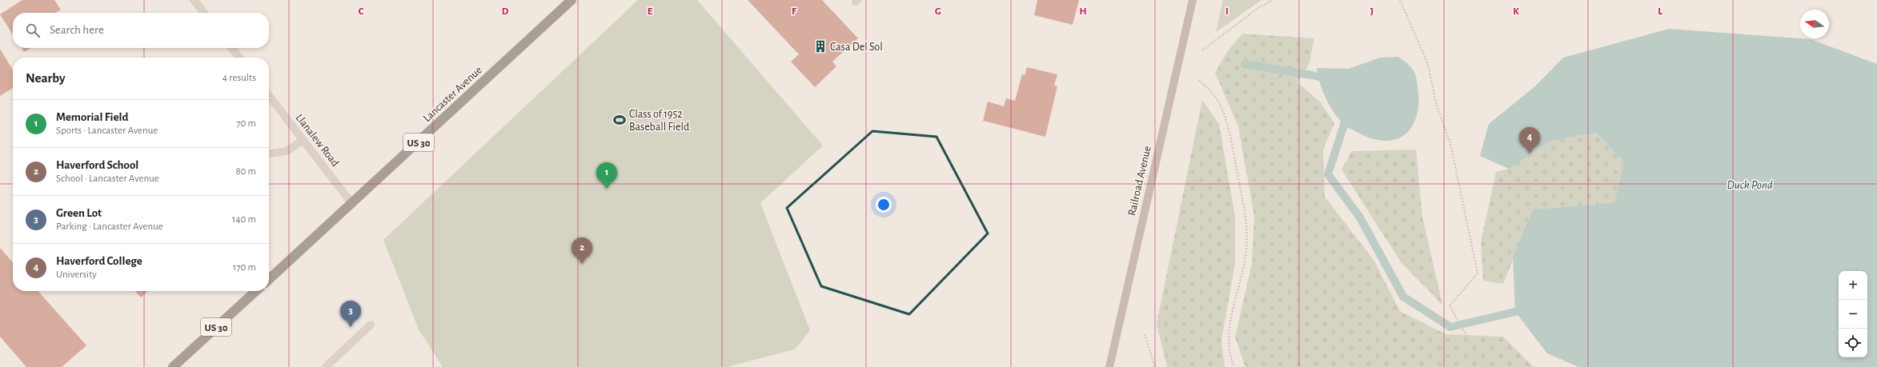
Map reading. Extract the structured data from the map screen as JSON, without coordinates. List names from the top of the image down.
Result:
{
  "streets": {
    "highway": ["Lancaster Avenue", "US 30"],
    "street": ["Llanalew Road", "Railroad Avenue"]
  },
  "crossings": [
    ["Lancaster Avenue", "Llanalew Road"]
  ],
  "water": ["Duck Pond"],
  "places": {
    "building": ["Casa Del Sol"],
    "sports": ["Class of 1952 Baseball Field"]
  },
  "north": "left",
  "page": {
    "search": "Search here",
    "heading": ["Nearby", "4 results"],
    "list": [
      {
        "mark": "1",
        "name": "Memorial Field",
        "note": "Sports · Lancaster Avenue",
        "value": "70 m"
      },
      {
        "mark": "2",
        "name": "Haverford School",
        "note": "School · Lancaster Avenue",
        "value": "80 m"
      },
      {
        "mark": "3",
        "name": "Green Lot",
        "note": "Parking · Lancaster Avenue",
        "value": "140 m"
      },
      {
        "mark": "4",
        "name": "Haverford College",
        "note": "University",
        "value": "170 m"
      }
    ],
    "pins": [
      "4",
      "1",
      "2",
      "3"
    ],
    "map_buttons": ["+", "−"]
  },
  "grid": {
    "columns": [
      "C",
      "D",
      "E",
      "F",
      "G",
      "H",
      "I",
      "J",
      "K",
      "L"
    ]
  }
}
